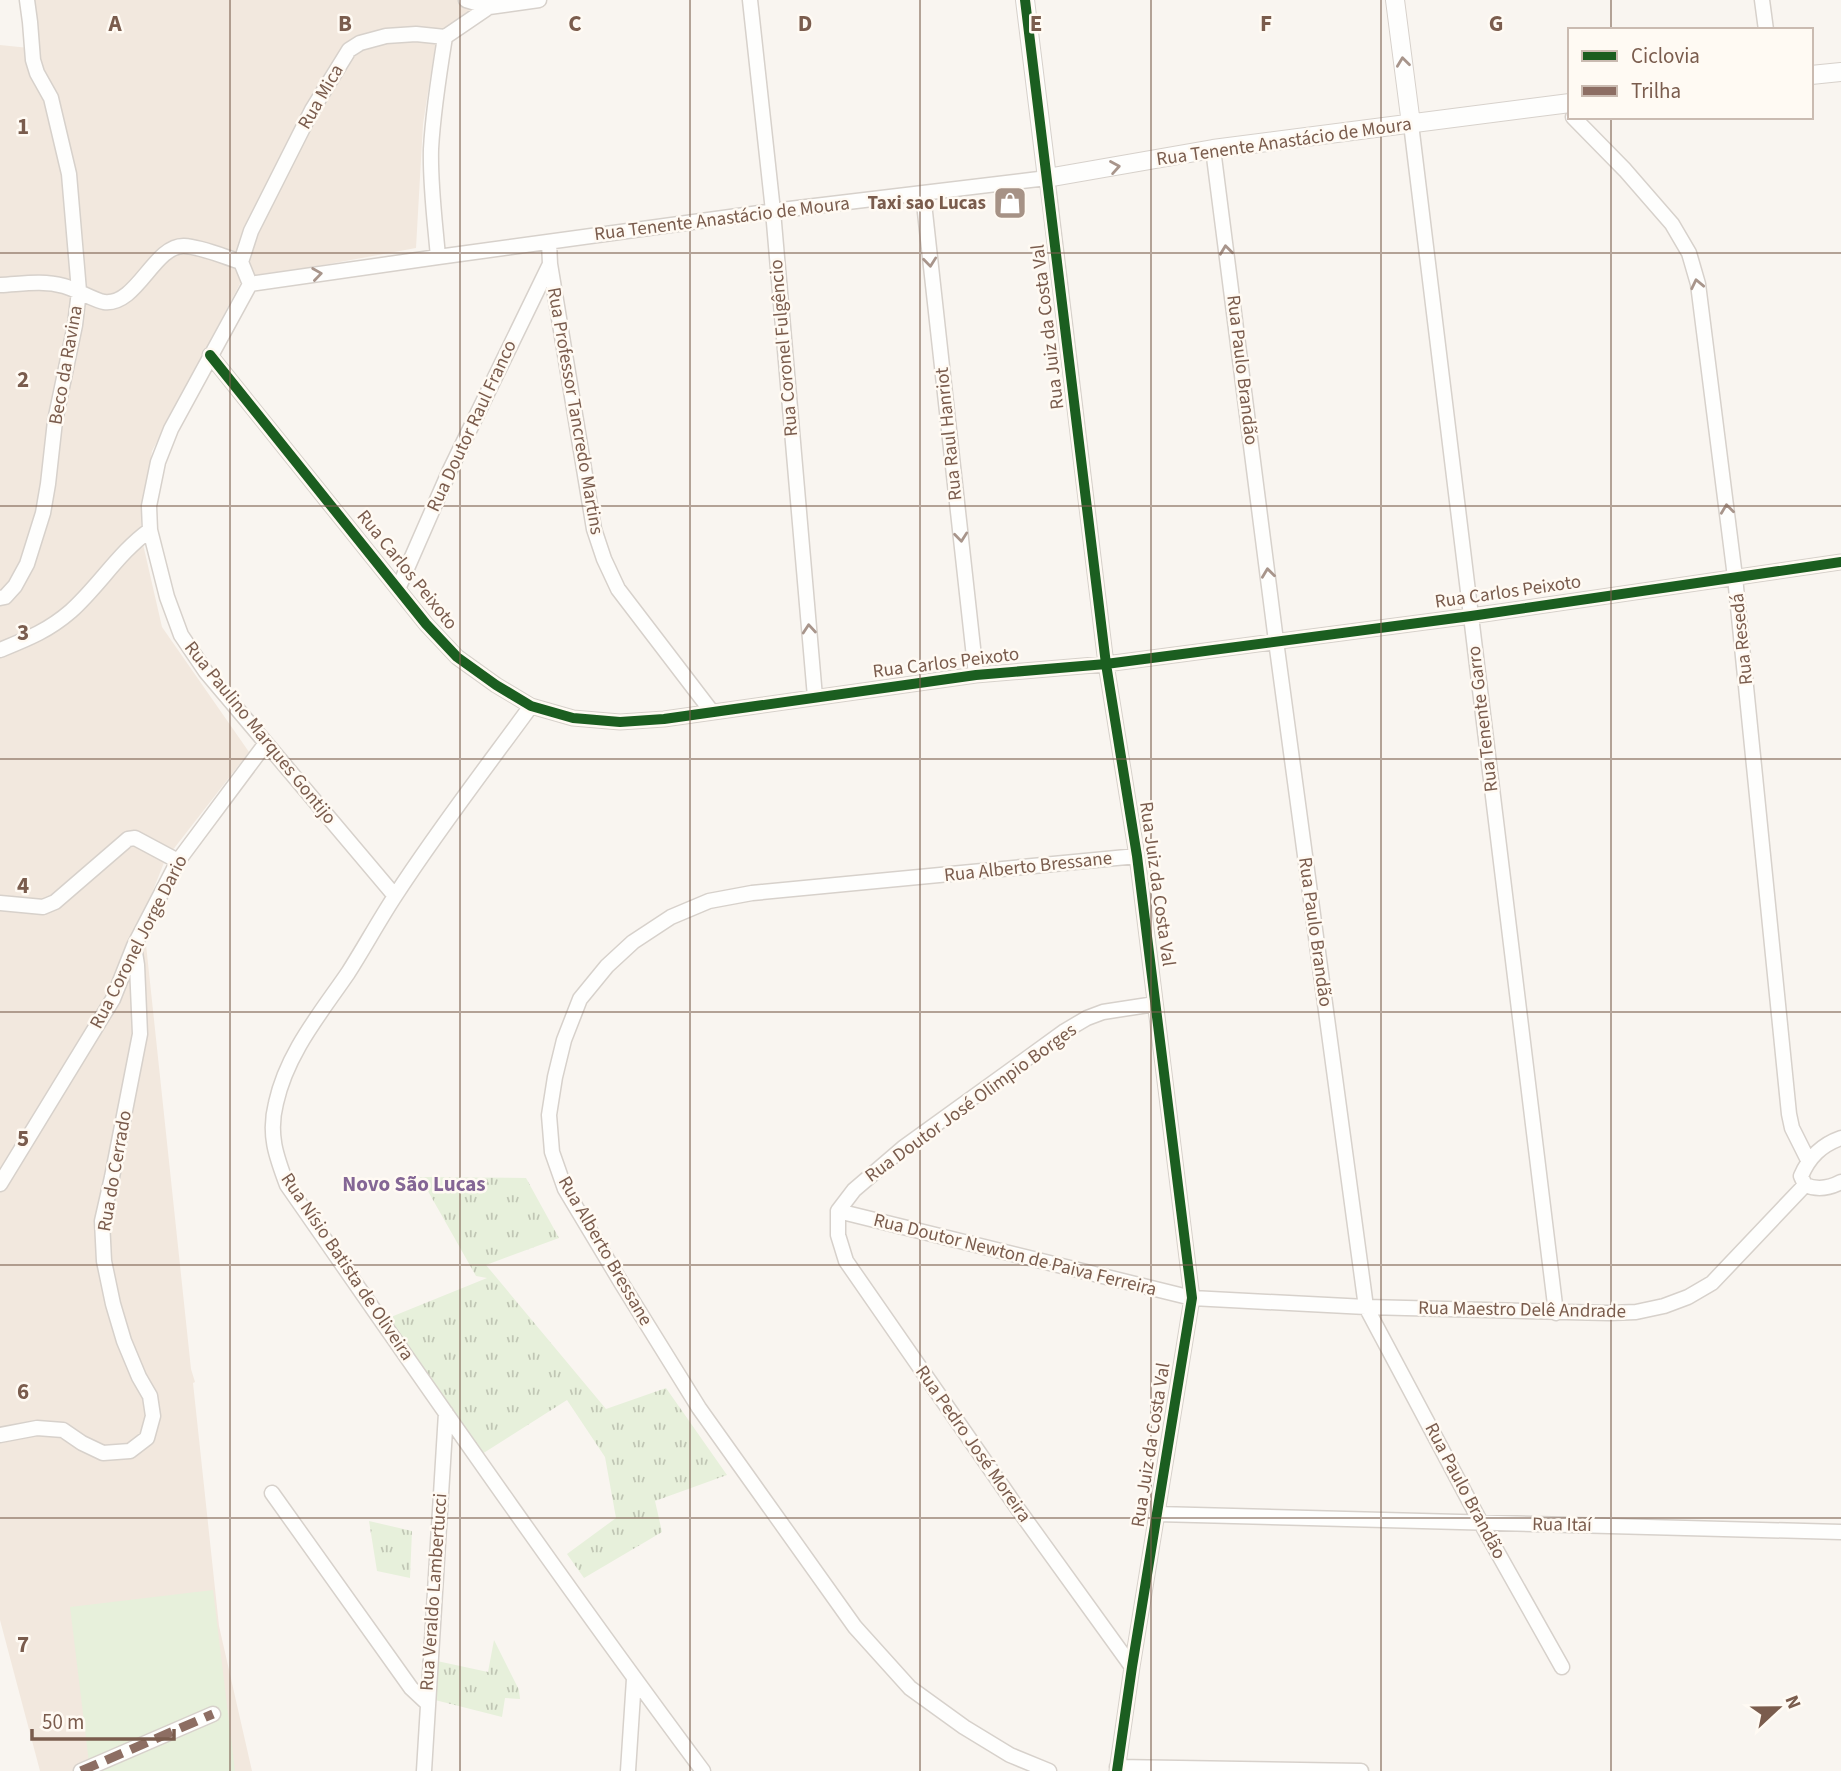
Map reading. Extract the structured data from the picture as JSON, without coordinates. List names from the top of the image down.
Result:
{
  "streets": {
    "street": [
      "Rua Mica",
      "Rua Tenente Anastácio de Moura",
      "Rua Juiz da Costa Val",
      "Rua Coronel Fulgêncio",
      "Beco da Ravina",
      "Rua Paulo Brandão",
      "Rua Professor Tancredo Martins",
      "Rua Doutor Raul Franco",
      "Rua Raul Hanriot",
      "Rua Carlos Peixoto",
      "Rua Resedá",
      "Rua Tenente Garro",
      "Rua Paulino Marques Gontijo",
      "Rua Alberto Bressane",
      "Rua Coronel Jorge Dario",
      "Rua Doutor José Olimpio Borges",
      "Rua do Cerrado",
      "Rua Doutor Newton de Paiva Ferreira",
      "Rua Nísio Batista de Oliveira",
      "Rua Maestro Delê Andrade",
      "Rua Pedro José Moreira",
      "Rua Itaí",
      "Rua Veraldo Lambertucci"
    ]
  },
  "crossings": [
    ["Rua Tenente Anastácio de Moura", "Rua Juiz da Costa Val"],
    ["Rua Tenente Anastácio de Moura", "Rua Coronel Fulgêncio"],
    ["Rua Tenente Anastácio de Moura", "Rua Paulo Brandão"],
    ["Rua Tenente Anastácio de Moura", "Rua Professor Tancredo Martins"],
    ["Rua Tenente Anastácio de Moura", "Rua Raul Hanriot"],
    ["Rua Tenente Anastácio de Moura", "Rua Tenente Garro"],
    ["Rua Tenente Anastácio de Moura", "Rua Paulino Marques Gontijo"],
    ["Rua Juiz da Costa Val", "Rua Carlos Peixoto"],
    ["Rua Juiz da Costa Val", "Rua Alberto Bressane"],
    ["Rua Juiz da Costa Val", "Rua Doutor José Olimpio Borges"],
    ["Rua Juiz da Costa Val", "Rua Doutor Newton de Paiva Ferreira"],
    ["Rua Juiz da Costa Val", "Rua Maestro Delê Andrade"],
    ["Rua Juiz da Costa Val", "Rua Pedro José Moreira"],
    ["Rua Juiz da Costa Val", "Rua Itaí"],
    ["Rua Coronel Fulgêncio", "Rua Carlos Peixoto"],
    ["Rua Paulo Brandão", "Rua Carlos Peixoto"],
    ["Rua Paulo Brandão", "Rua Maestro Delê Andrade"],
    ["Rua Paulo Brandão", "Rua Itaí"],
    ["Rua Professor Tancredo Martins", "Rua Doutor Raul Franco"],
    ["Rua Professor Tancredo Martins", "Rua Carlos Peixoto"],
    ["Rua Doutor Raul Franco", "Rua Carlos Peixoto"],
    ["Rua Raul Hanriot", "Rua Carlos Peixoto"],
    ["Rua Carlos Peixoto", "Rua Resedá"],
    ["Rua Carlos Peixoto", "Rua Tenente Garro"],
    ["Rua Carlos Peixoto", "Rua Paulino Marques Gontijo"],
    ["Rua Carlos Peixoto", "Rua Nísio Batista de Oliveira"],
    ["Rua Tenente Garro", "Rua Maestro Delê Andrade"],
    ["Rua Paulino Marques Gontijo", "Rua Coronel Jorge Dario"],
    ["Rua Paulino Marques Gontijo", "Rua Nísio Batista de Oliveira"],
    ["Rua Coronel Jorge Dario", "Rua do Cerrado"],
    ["Rua Doutor José Olimpio Borges", "Rua Doutor Newton de Paiva Ferreira"],
    ["Rua Doutor José Olimpio Borges", "Rua Pedro José Moreira"],
    ["Rua Doutor Newton de Paiva Ferreira", "Rua Maestro Delê Andrade"],
    ["Rua Doutor Newton de Paiva Ferreira", "Rua Pedro José Moreira"],
    ["Rua Nísio Batista de Oliveira", "Rua Veraldo Lambertucci"]
  ],
  "one_way": ["Rua Coronel Fulgêncio", "Rua Raul Hanriot", "Rua Resedá"],
  "districts": ["Novo São Lucas"],
  "places": {
    "shop": ["Taxi sao Lucas"]
  },
  "legend": ["Ciclovia", "Trilha"],
  "scale_bar": "50 m",
  "north": "right",
  "grid": {
    "columns": [
      "A",
      "B",
      "C",
      "D",
      "E",
      "F",
      "G"
    ],
    "rows": [
      "1",
      "2",
      "3",
      "4",
      "5",
      "6",
      "7"
    ]
  }
}
